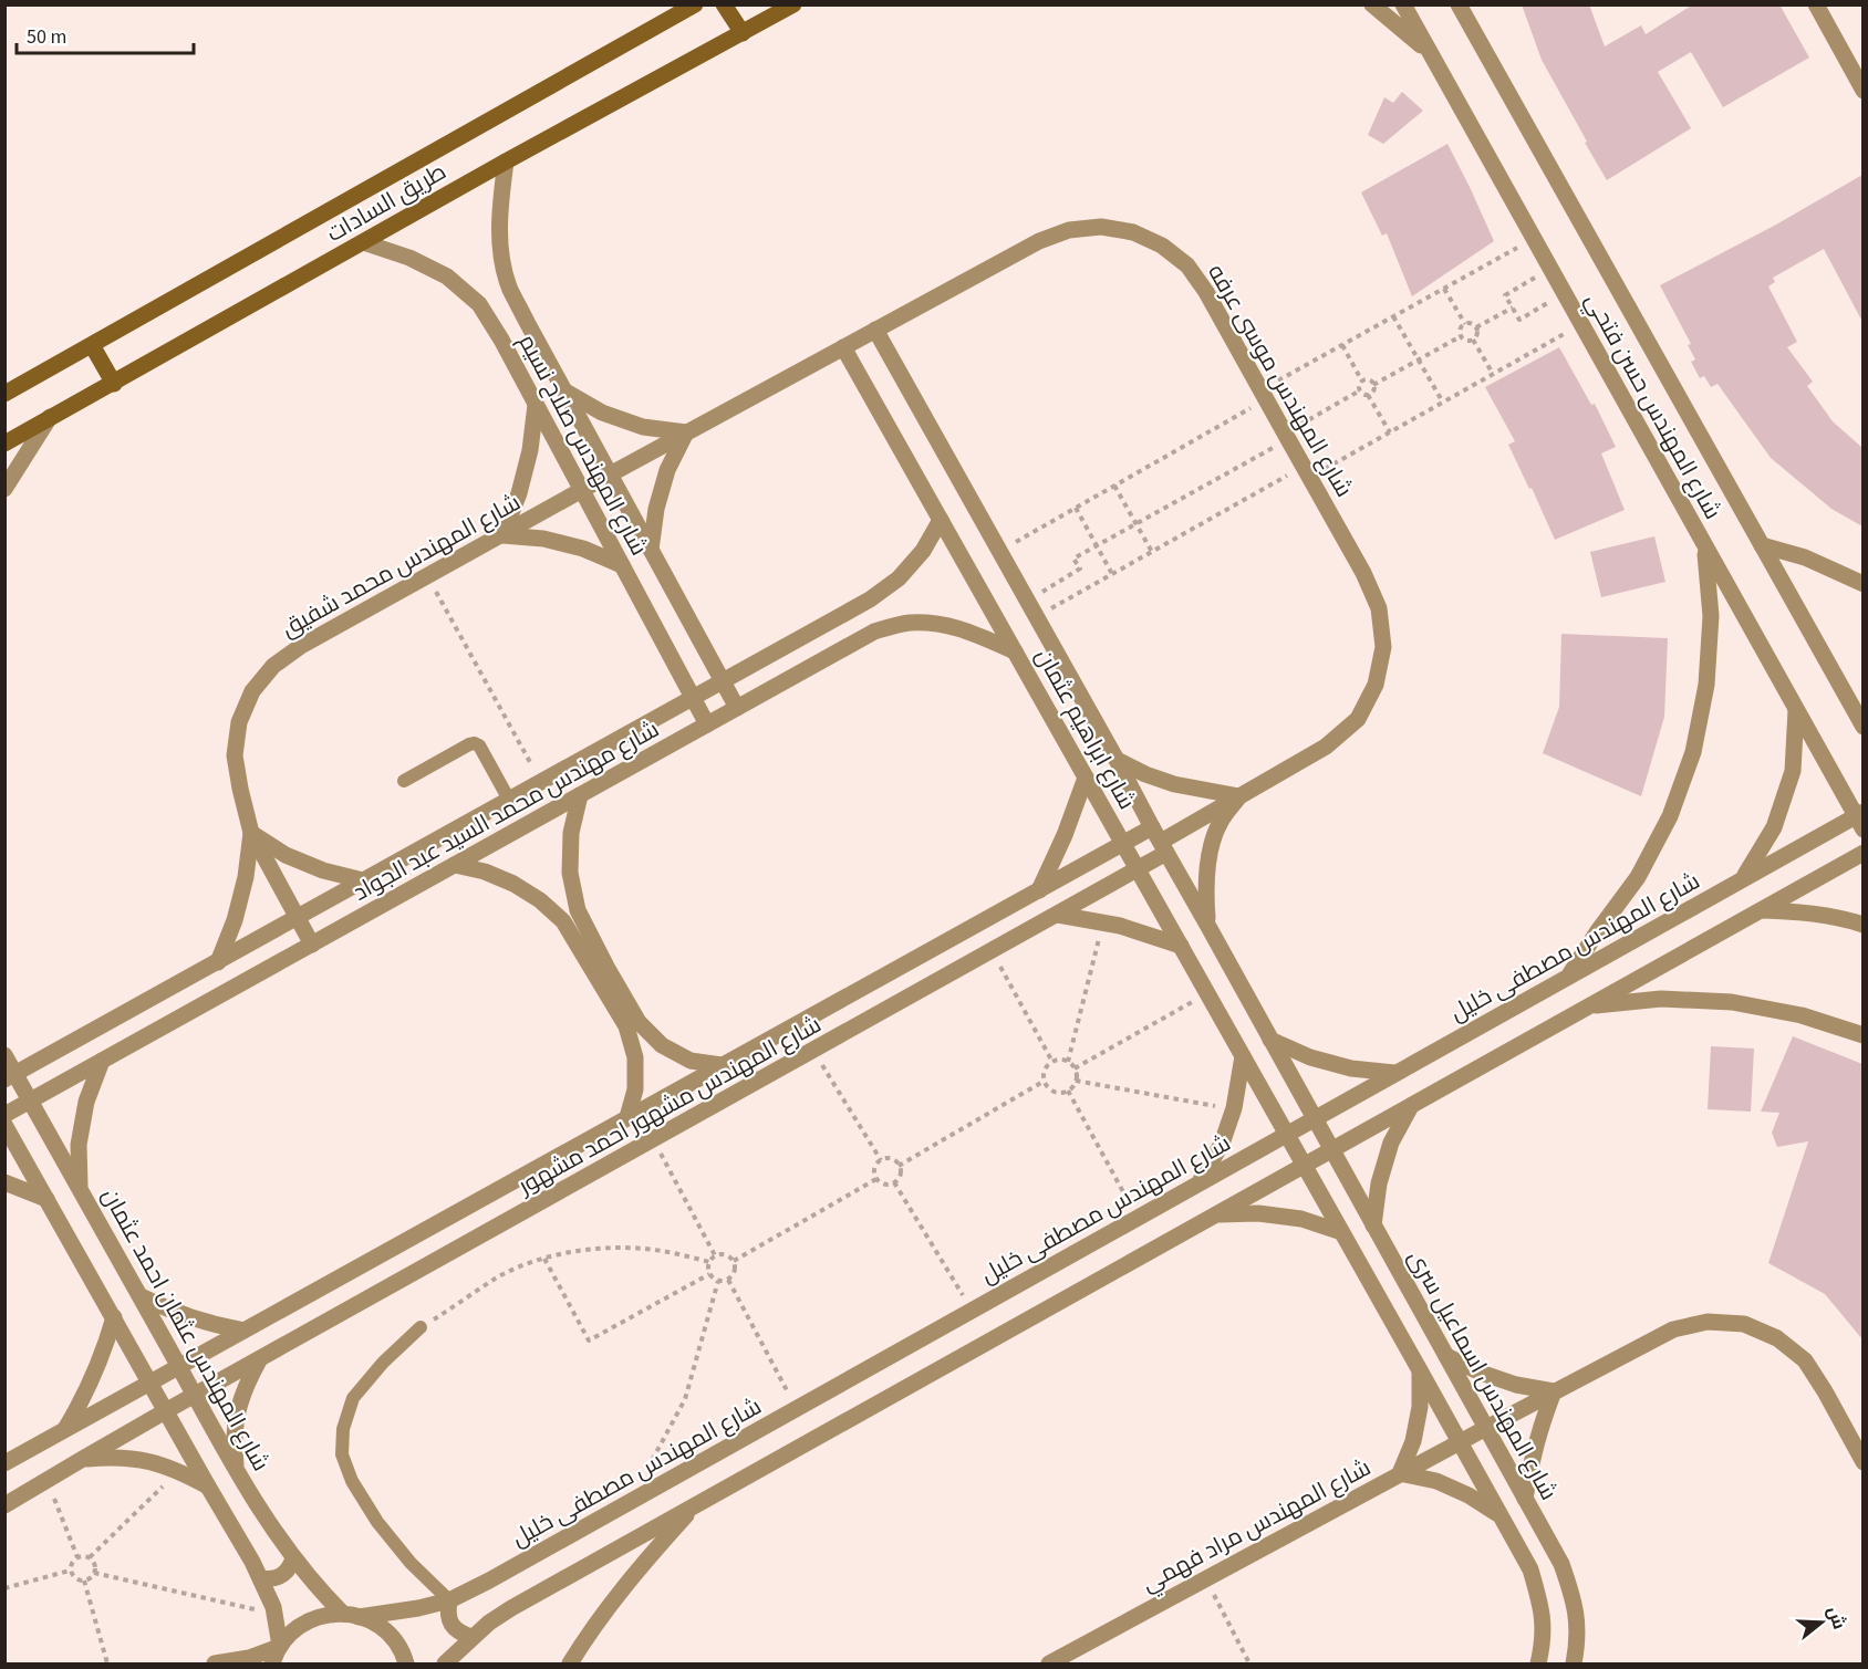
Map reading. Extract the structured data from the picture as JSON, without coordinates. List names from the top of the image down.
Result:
{
  "streets": {
    "main road": ["طريق السادات"],
    "street": [
      "شارع المهندس موسى عرفه",
      "شارع المهندس حسن فتحي",
      "شارع المهندس صلاح نسيم",
      "شارع المهندس محمد شفيق",
      "شارع ابراهيم عثمان",
      "شارع مهندس محمد السيد عبد الجواد",
      "شارع المهندس مصطفى خليل",
      "شارع المهندس مشهور احمد مشهور",
      "شارع المهندس عثمان احمد عثمان",
      "شارع المهندس اسماعيل سرى",
      "شارع المهندس مراد فهمي"
    ]
  },
  "crossings": [
    ["طريق السادات", "شارع المهندس صلاح نسيم"],
    ["شارع المهندس موسى عرفه", "شارع المهندس صلاح نسيم"],
    ["شارع المهندس موسى عرفه", "شارع المهندس محمد شفيق"],
    ["شارع المهندس موسى عرفه", "شارع ابراهيم عثمان"],
    ["شارع المهندس موسى عرفه", "شارع المهندس مشهور احمد مشهور"],
    ["شارع المهندس حسن فتحي", "شارع المهندس مصطفى خليل"],
    ["شارع المهندس صلاح نسيم", "شارع المهندس محمد شفيق"],
    ["شارع المهندس صلاح نسيم", "شارع مهندس محمد السيد عبد الجواد"],
    ["شارع المهندس محمد شفيق", "شارع مهندس محمد السيد عبد الجواد"],
    ["شارع ابراهيم عثمان", "شارع مهندس محمد السيد عبد الجواد"],
    ["شارع ابراهيم عثمان", "شارع المهندس مصطفى خليل"],
    ["شارع ابراهيم عثمان", "شارع المهندس مشهور احمد مشهور"],
    ["شارع ابراهيم عثمان", "شارع المهندس اسماعيل سرى"],
    ["شارع مهندس محمد السيد عبد الجواد", "شارع المهندس عثمان احمد عثمان"],
    ["شارع المهندس مصطفى خليل", "شارع المهندس عثمان احمد عثمان"],
    ["شارع المهندس مصطفى خليل", "شارع المهندس اسماعيل سرى"],
    ["شارع المهندس مشهور احمد مشهور", "شارع المهندس عثمان احمد عثمان"],
    ["شارع المهندس اسماعيل سرى", "شارع المهندس مراد فهمي"]
  ],
  "scale_bar": "50 m",
  "north": "right"
}
